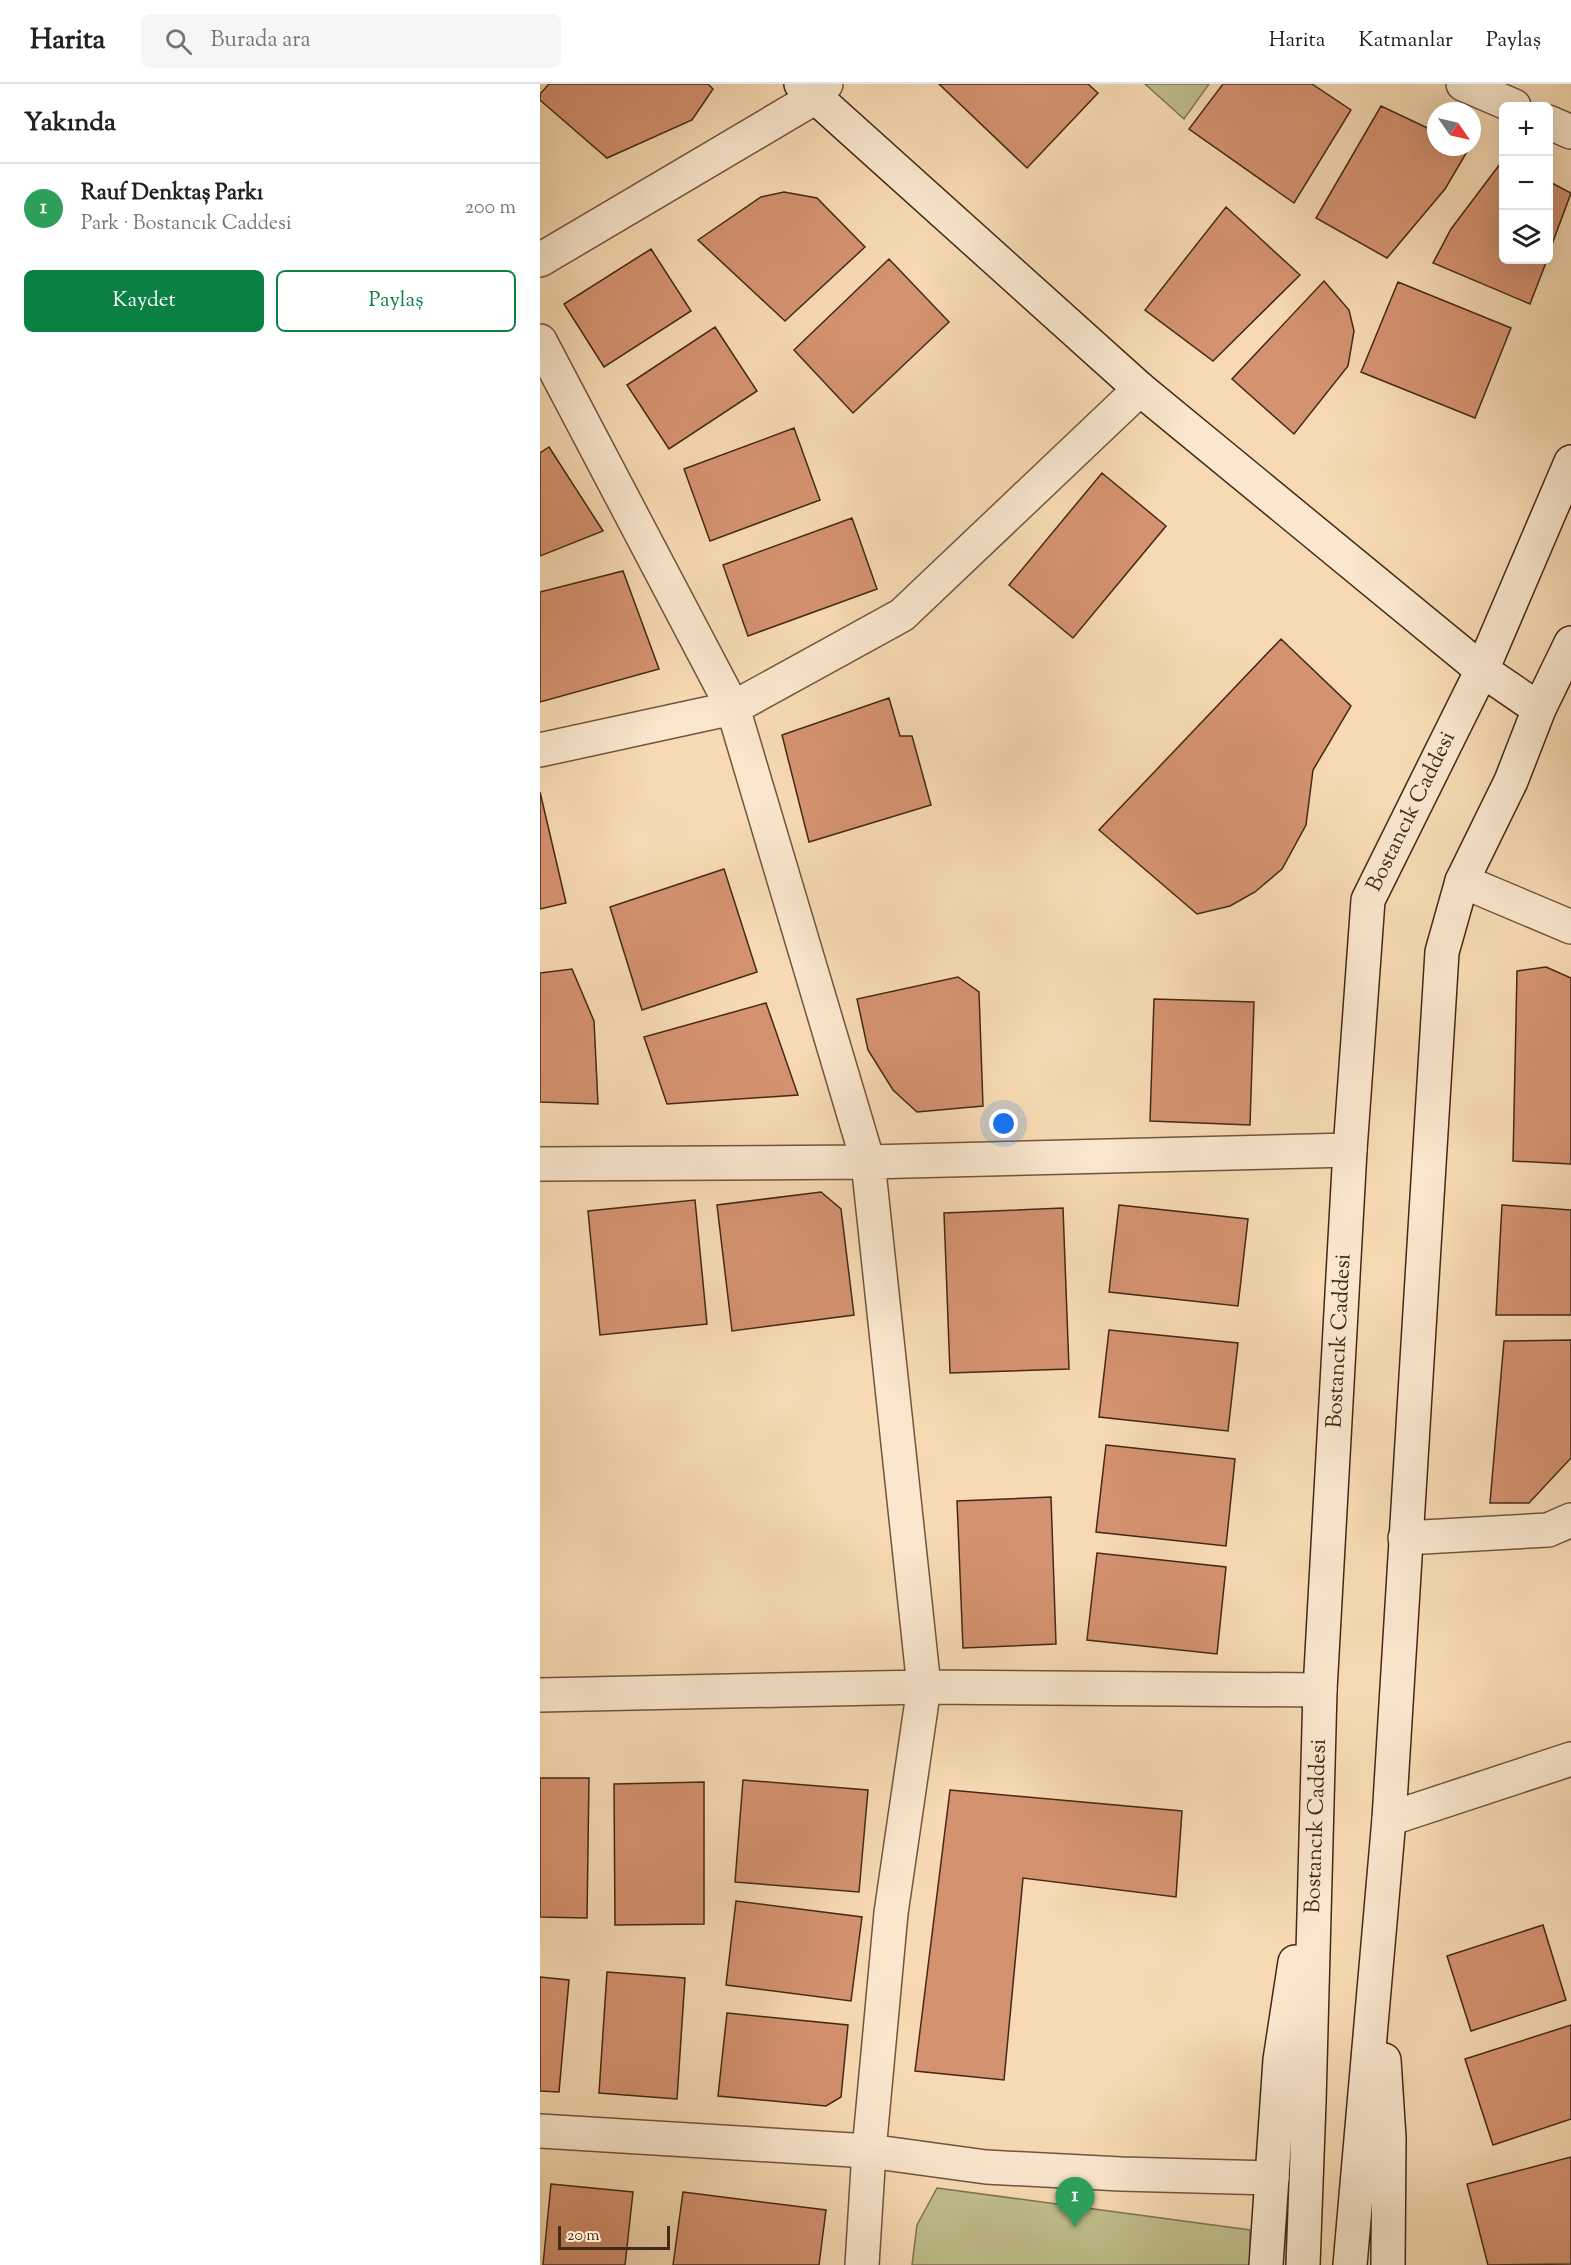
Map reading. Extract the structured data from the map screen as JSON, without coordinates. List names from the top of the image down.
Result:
{
  "streets": {
    "street": ["Bostancık Caddesi"]
  },
  "scale_bar": "20 m",
  "north": "bottom right",
  "page": {
    "header": "Harita",
    "search": "Burada ara",
    "nav": ["Harita", "Katmanlar", "Paylaş"],
    "heading": "Yakında",
    "map_buttons": ["+", "−"],
    "list": [
      {
        "mark": "1",
        "name": "Rauf Denktaş Parkı",
        "note": "Park · Bostancık Caddesi",
        "value": "200 m"
      }
    ],
    "buttons": ["Kaydet", "Paylaş"],
    "pins": "1",
    "scale": "20 m"
  }
}
